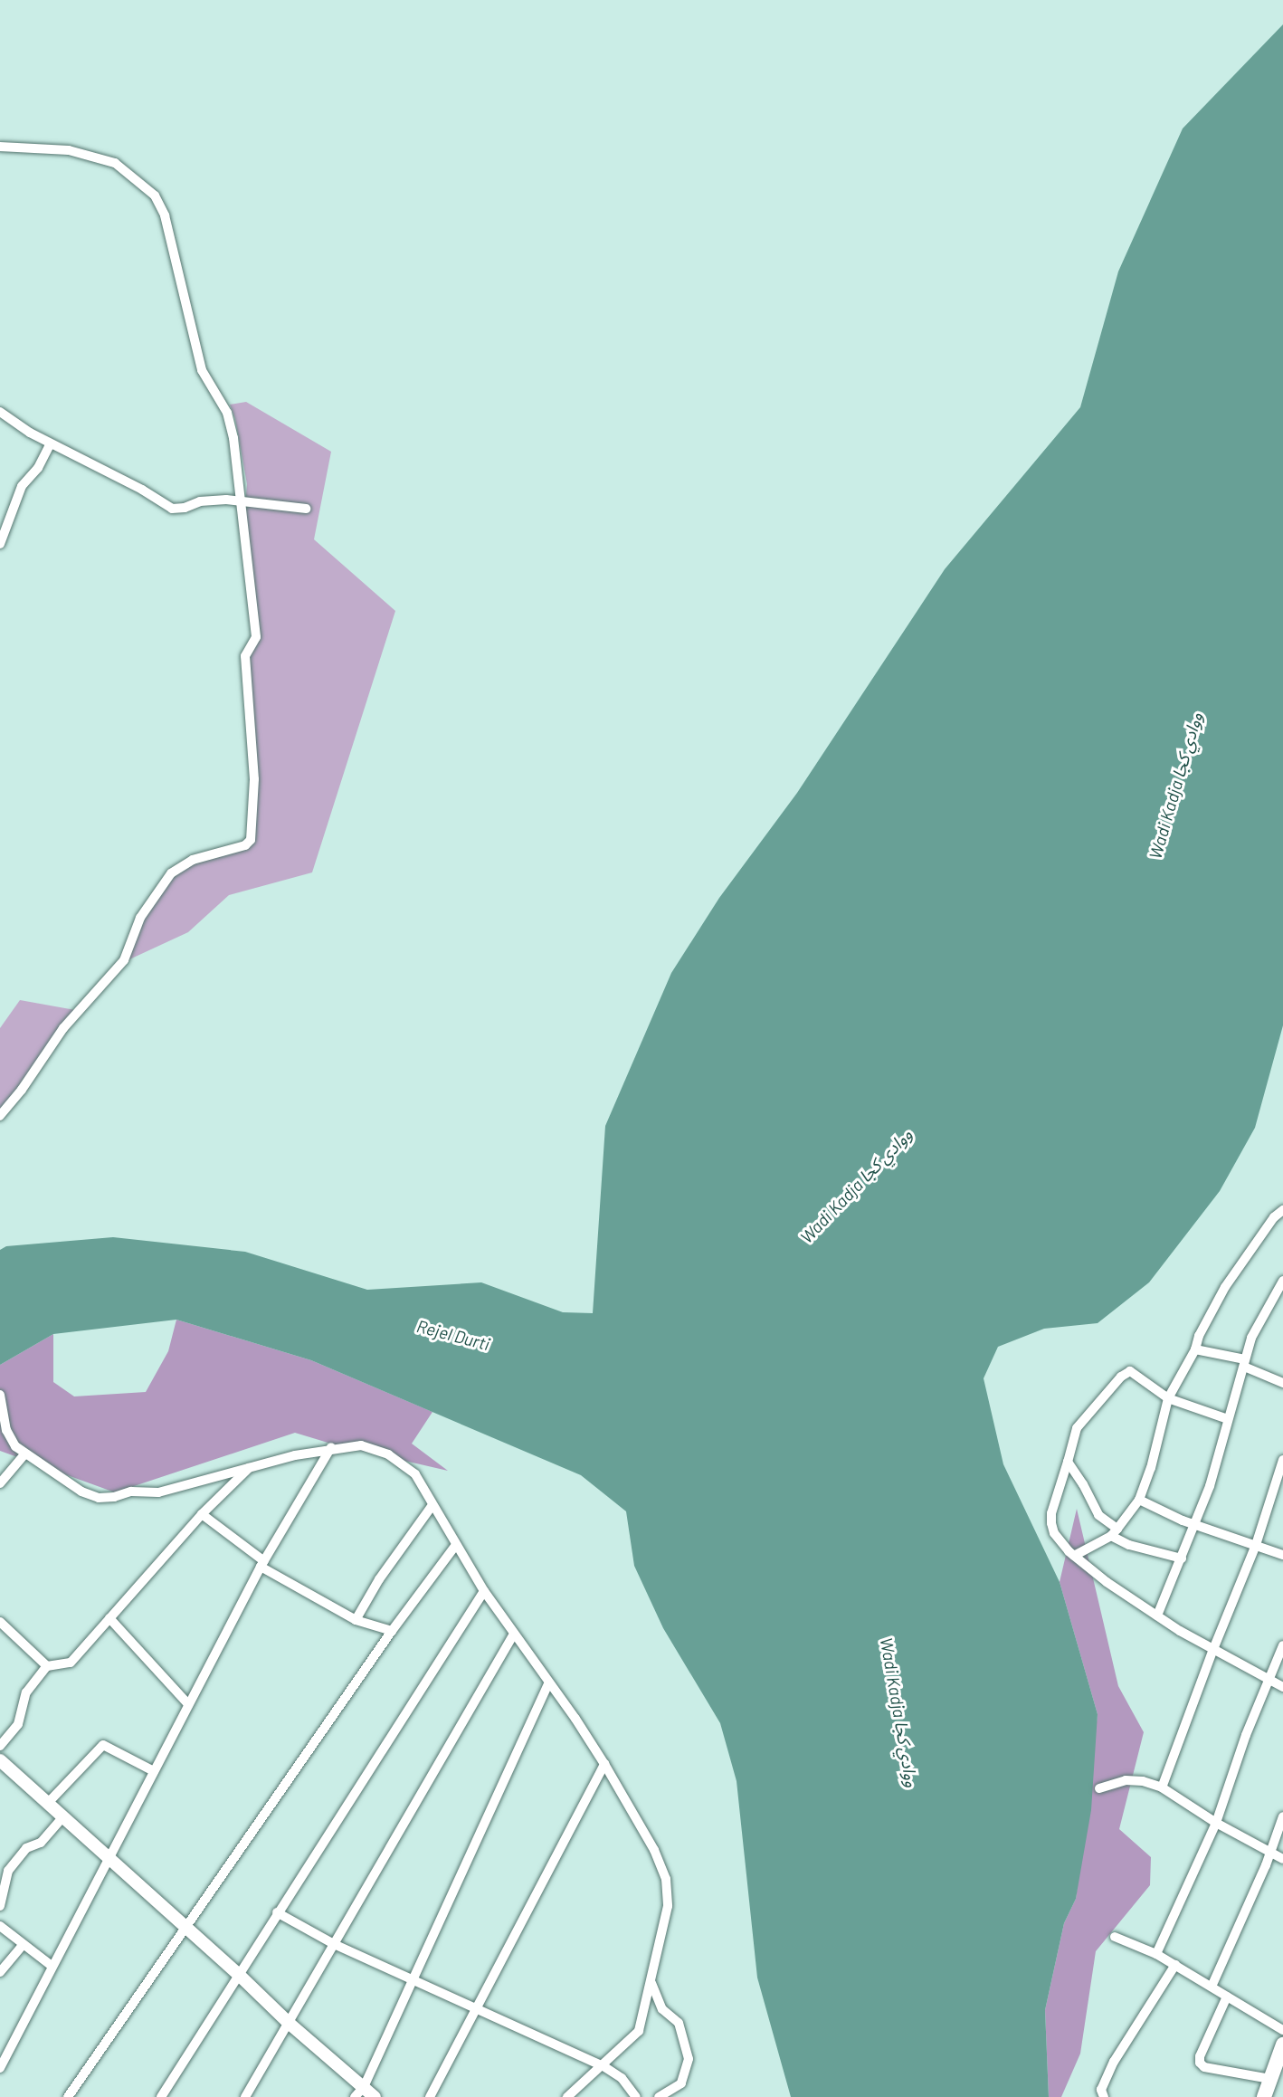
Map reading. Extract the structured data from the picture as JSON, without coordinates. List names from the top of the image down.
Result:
{
  "water": ["Wadi Kadja ووادي كجا", "Rejel Durti"]
}
